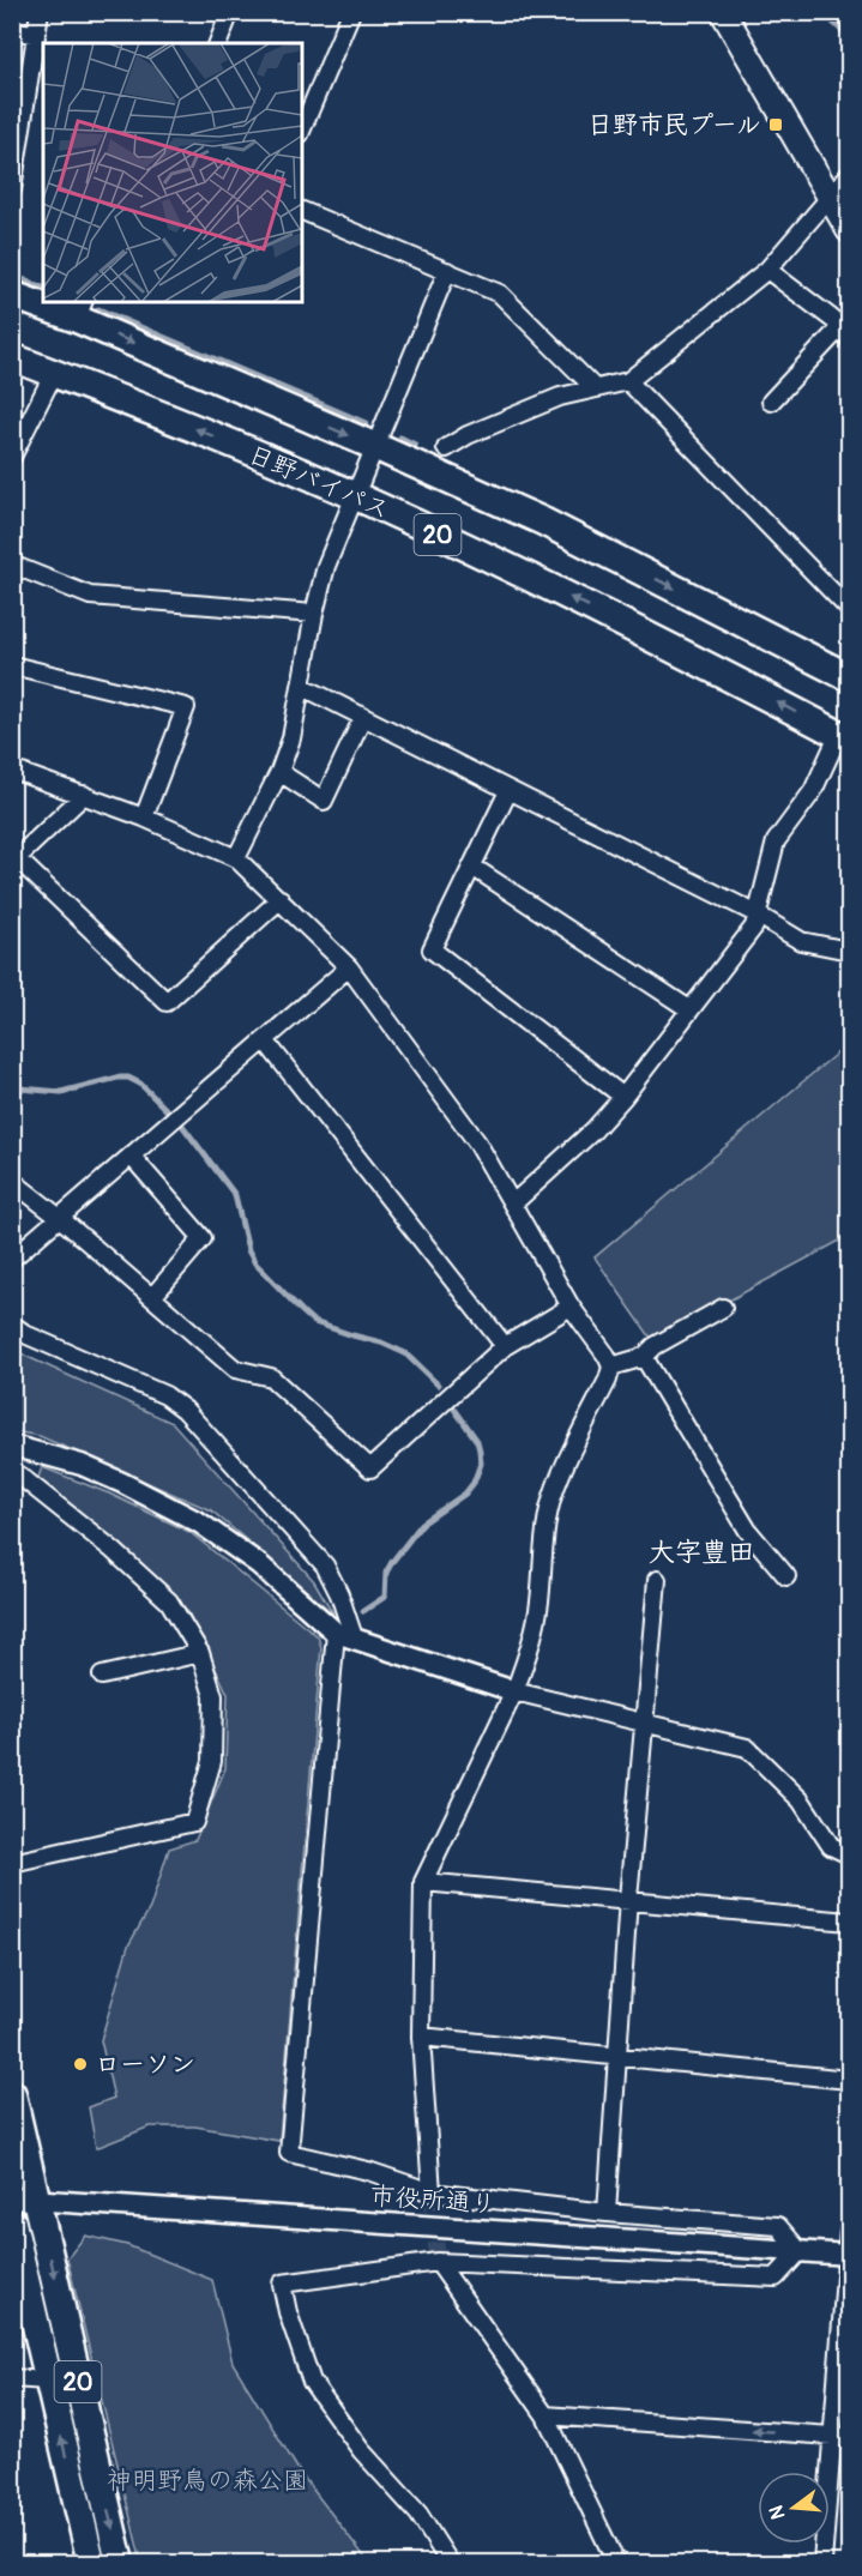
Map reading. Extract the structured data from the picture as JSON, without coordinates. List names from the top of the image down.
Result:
{
  "streets": {
    "highway": ["日野バイパス", "20"],
    "street": ["市役所通り"]
  },
  "crossings": [
    ["20", "市役所通り"]
  ],
  "districts": ["大字豊田"],
  "parks": ["神明野鳥の森公園"],
  "places": {
    "transit": ["日野市民プール"],
    "other": ["ローソン"]
  },
  "north": "left"
}
